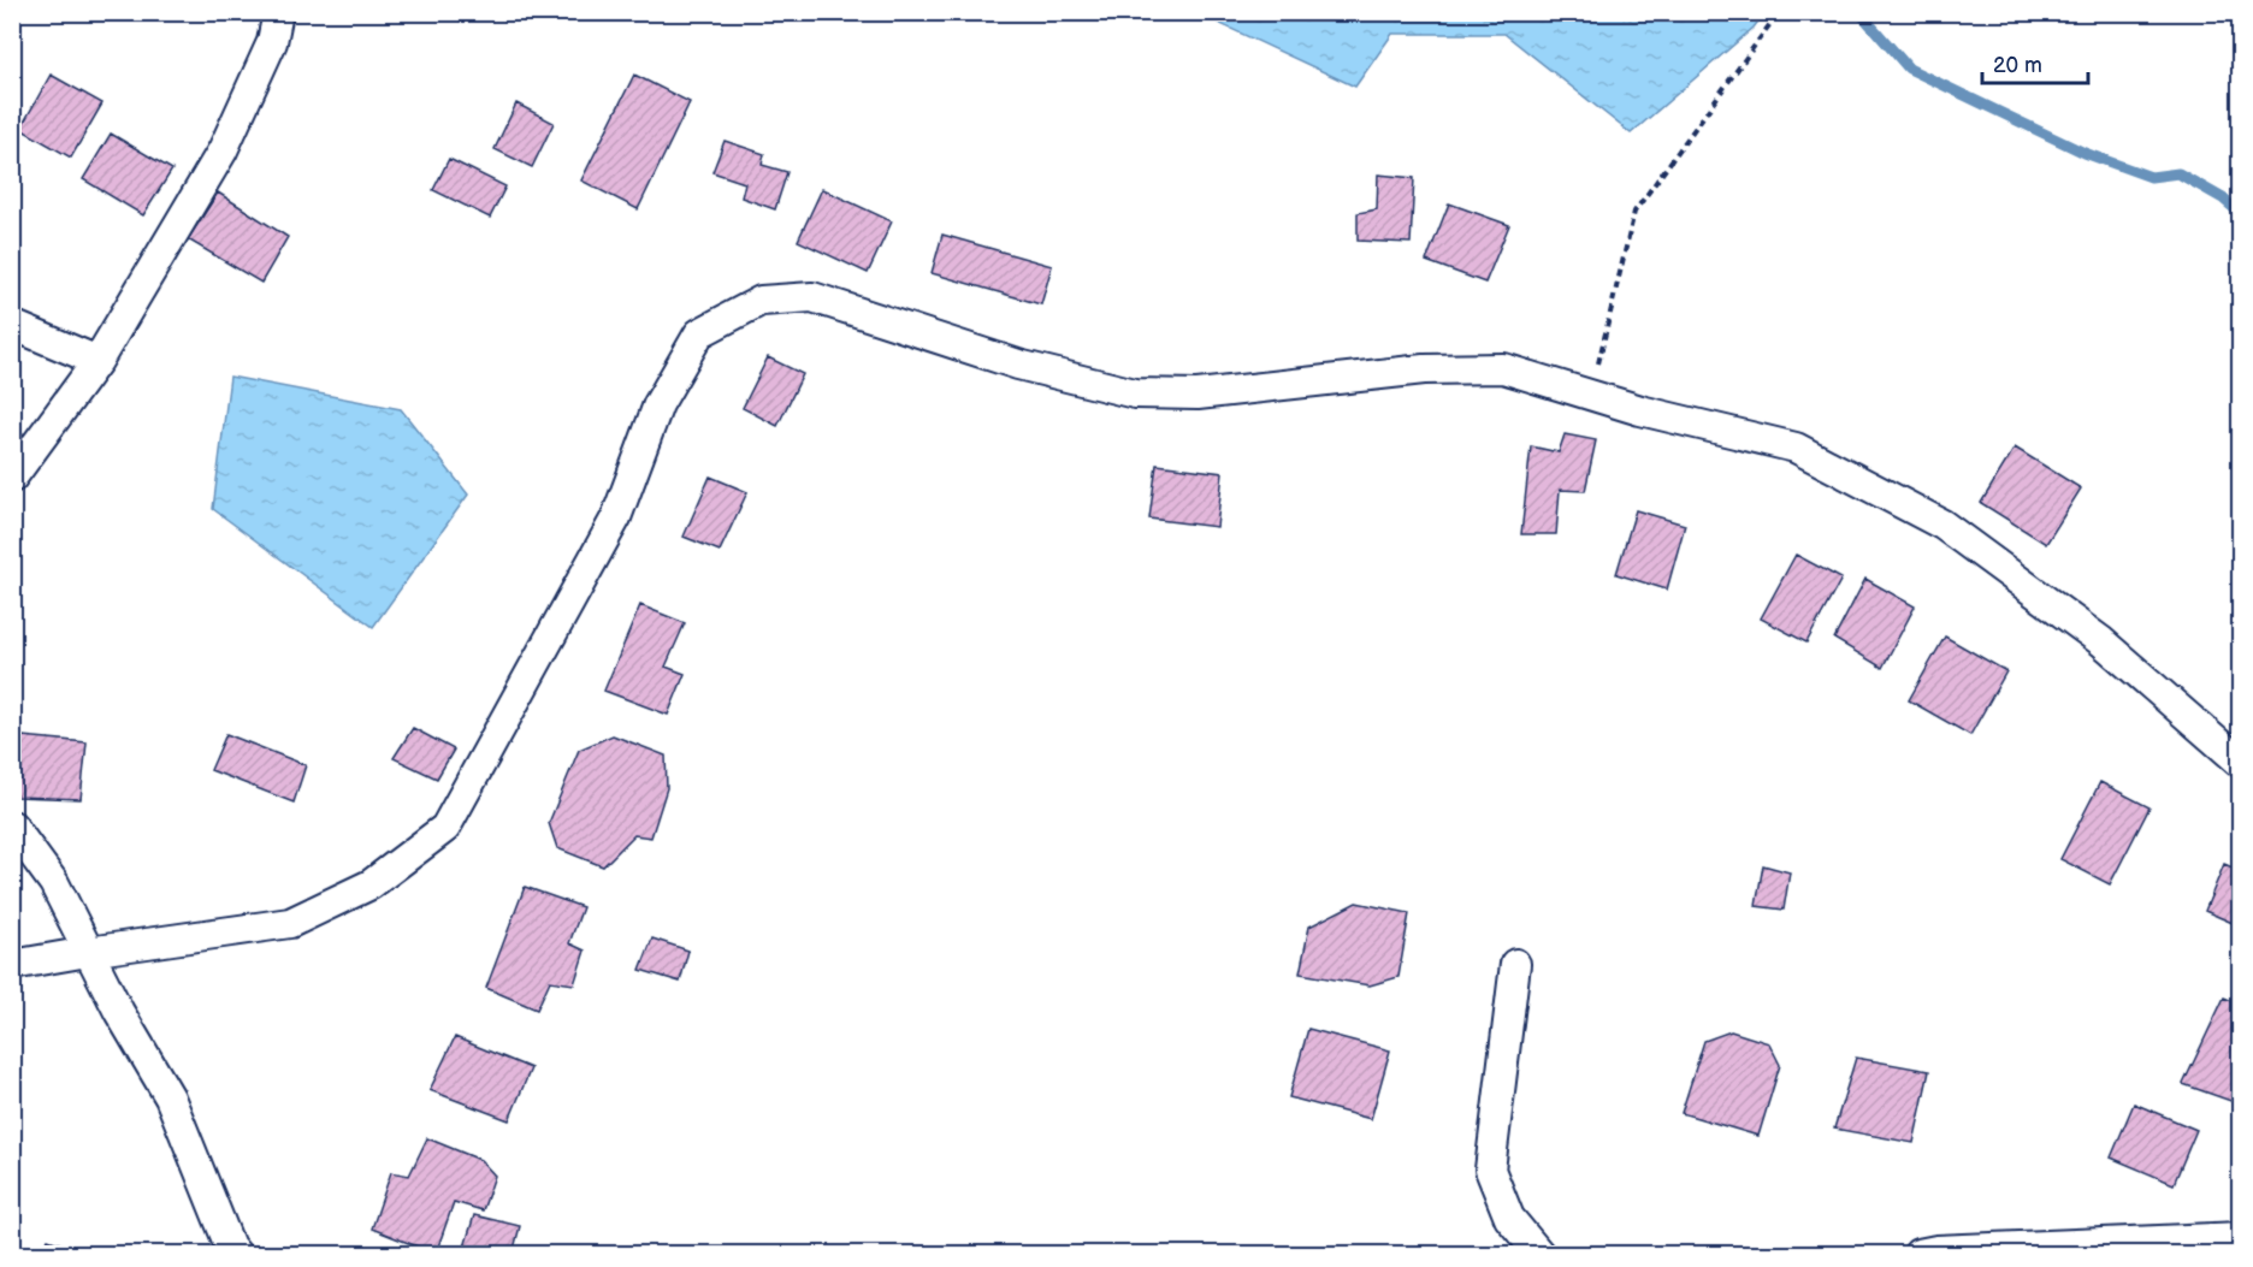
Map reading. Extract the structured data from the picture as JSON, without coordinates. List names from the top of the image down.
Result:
{
  "scale_bar": "20 m"
}
